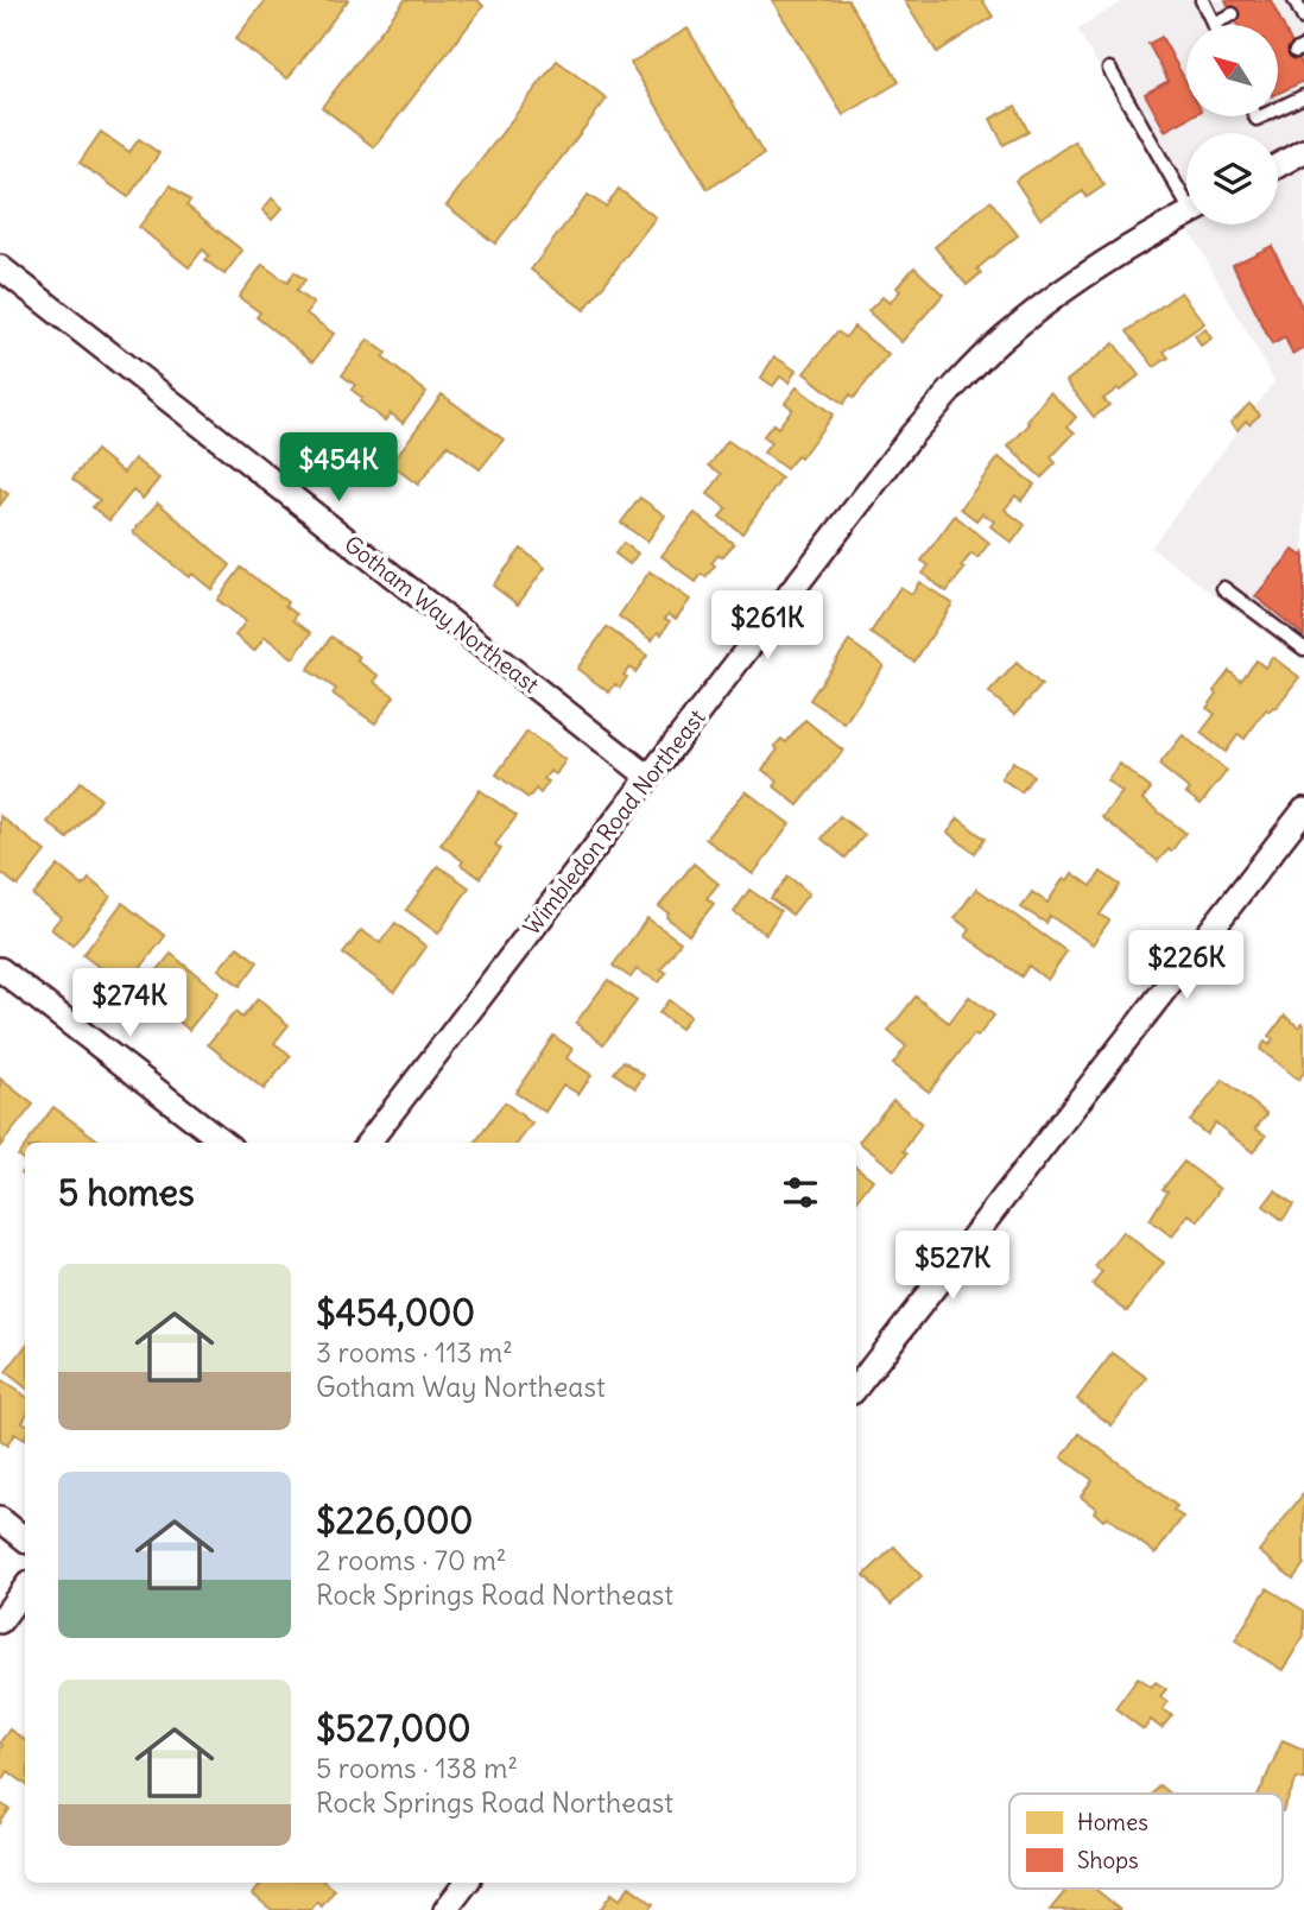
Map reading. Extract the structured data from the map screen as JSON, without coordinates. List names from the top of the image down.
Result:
{
  "streets": {
    "street": ["Gotham Way Northeast", "Wimbledon Road Northeast"]
  },
  "crossings": [
    ["Gotham Way Northeast", "Wimbledon Road Northeast"]
  ],
  "legend": ["Homes", "Shops"],
  "north": "top left",
  "page": {
    "price": [
      "$454K",
      "$261K",
      "$226K",
      "$274K",
      "$527K"
    ],
    "heading": "5 homes",
    "list": [
      {
        "name": "$454,000",
        "note": "3 rooms · 113 m² · Gotham Way Northeast"
      },
      {
        "name": "$226,000",
        "note": "2 rooms · 70 m² · Rock Springs Road Northeast"
      },
      {
        "name": "$527,000",
        "note": "5 rooms · 138 m² · Rock Springs Road Northeast"
      }
    ]
  }
}
